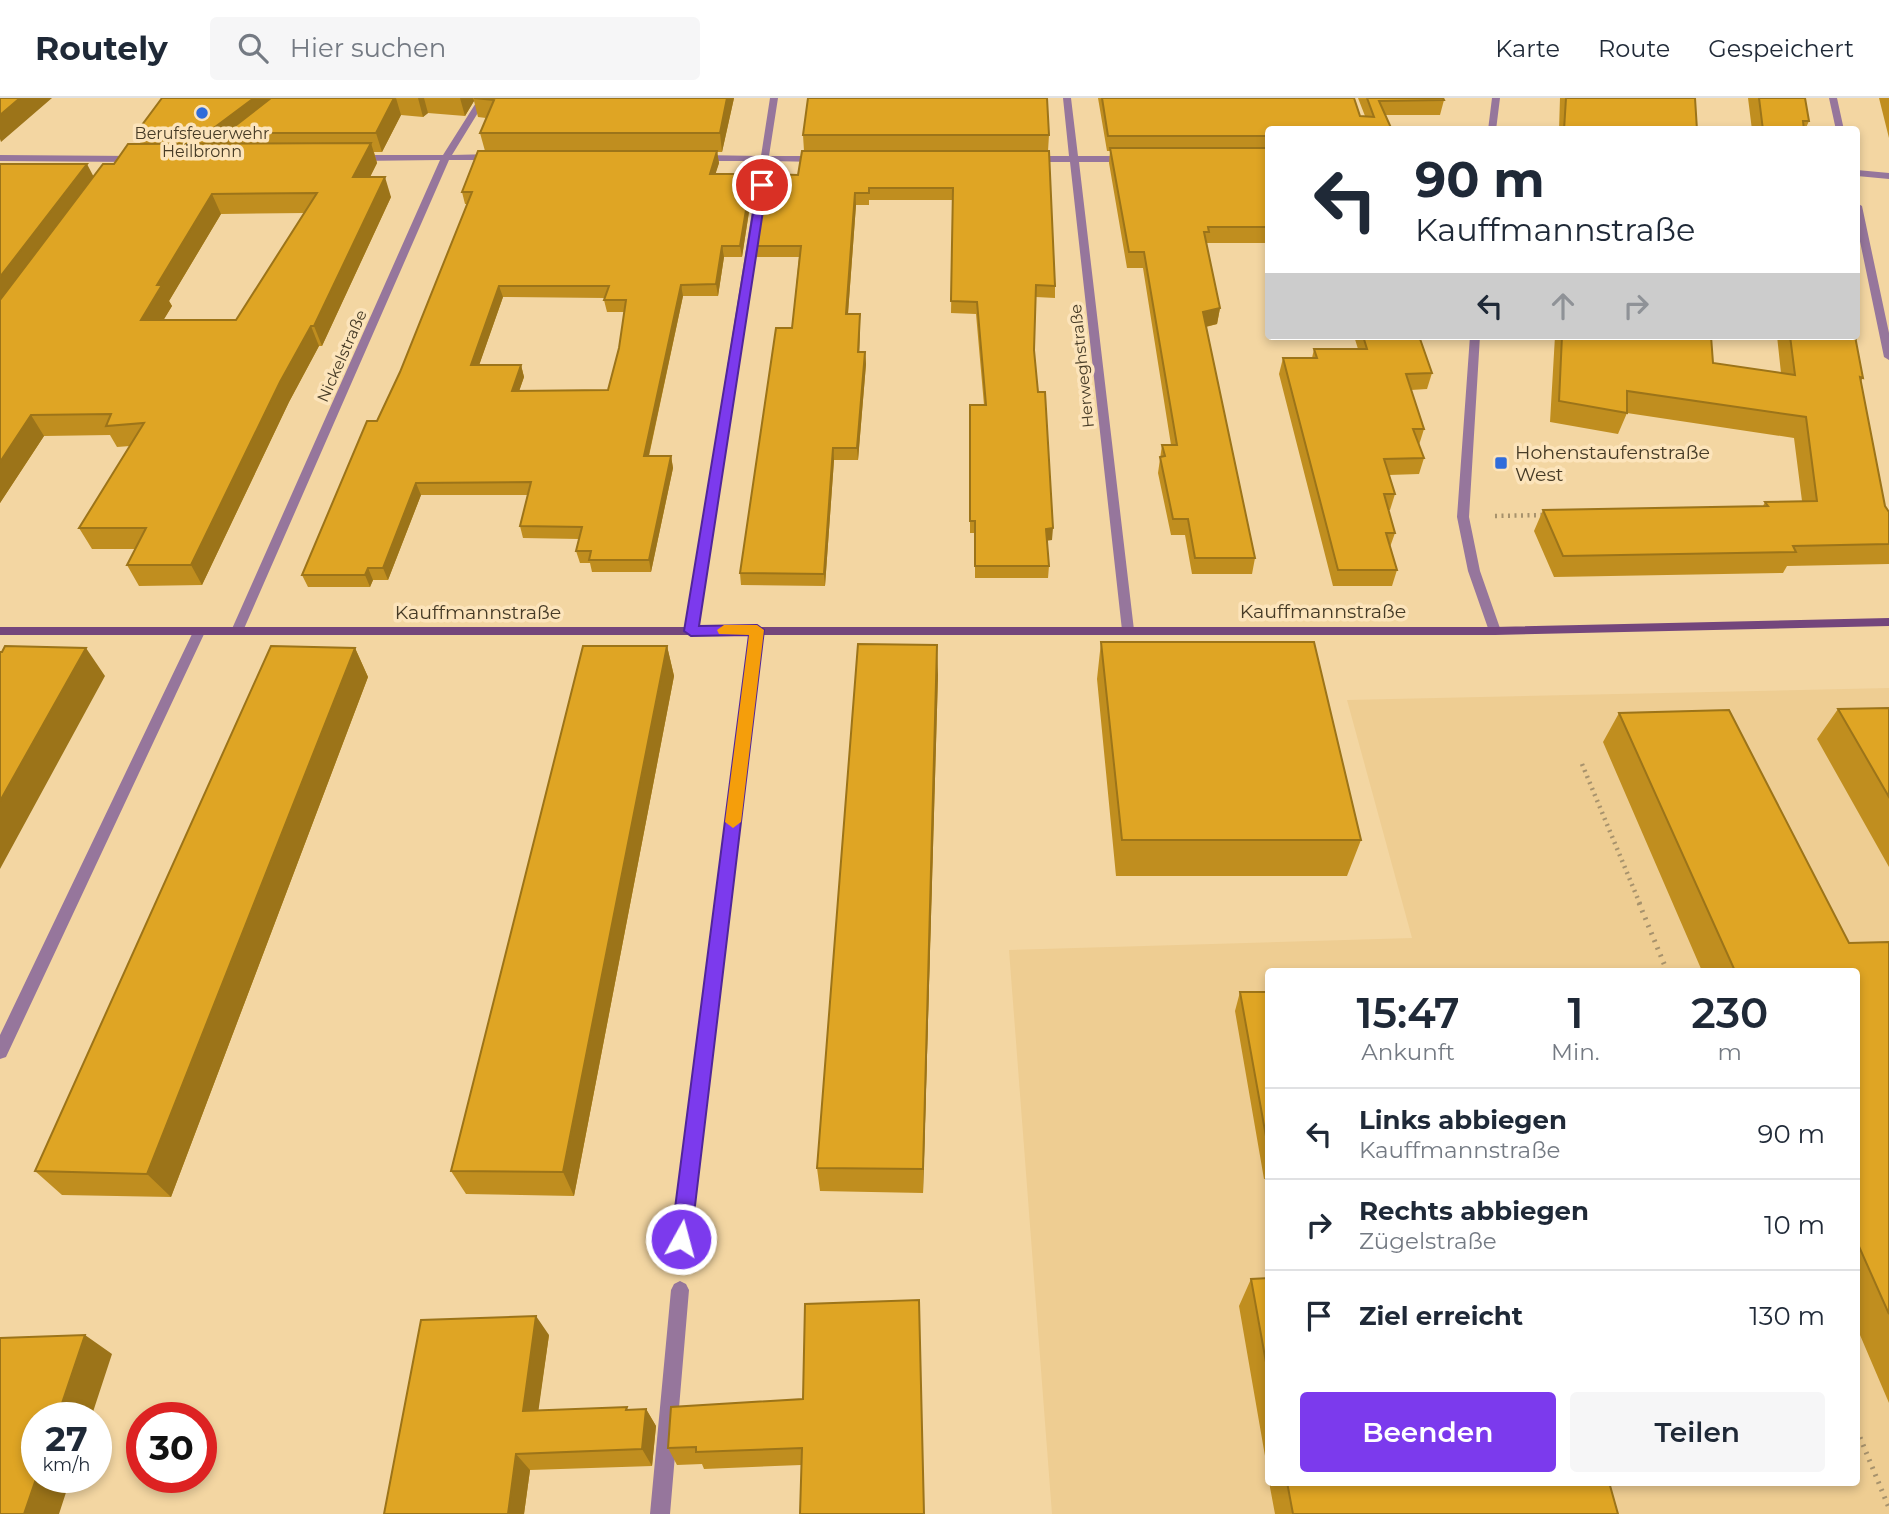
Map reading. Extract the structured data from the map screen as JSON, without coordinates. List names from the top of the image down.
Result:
{
  "streets": {
    "street": ["Nickelstraße", "Herweghstraße", "Kauffmannstraße"]
  },
  "crossings": [
    ["Nickelstraße", "Kauffmannstraße"],
    ["Herweghstraße", "Kauffmannstraße"]
  ],
  "places": {
    "other": ["Berufsfeuerwehr Heilbronn"],
    "transit": ["Hohenstaufenstraße West"]
  },
  "page": {
    "header": "Routely",
    "search": "Hier suchen",
    "nav": ["Karte", "Route", "Gespeichert"],
    "turn": ["90 m", "Kauffmannstraße"],
    "eta": [
      "15:47",
      "Ankunft",
      "1",
      "Min.",
      "230",
      "m"
    ],
    "list": [
      {
        "name": "Links abbiegen",
        "note": "Kauffmannstraße",
        "value": "90 m"
      },
      {
        "name": "Rechts abbiegen",
        "note": "Zügelstraße",
        "value": "10 m"
      },
      {
        "name": "Ziel erreicht",
        "value": "130 m"
      }
    ],
    "buttons": ["Beenden", "Teilen"],
    "speed": "27 km/h",
    "limit": "30"
  }
}
